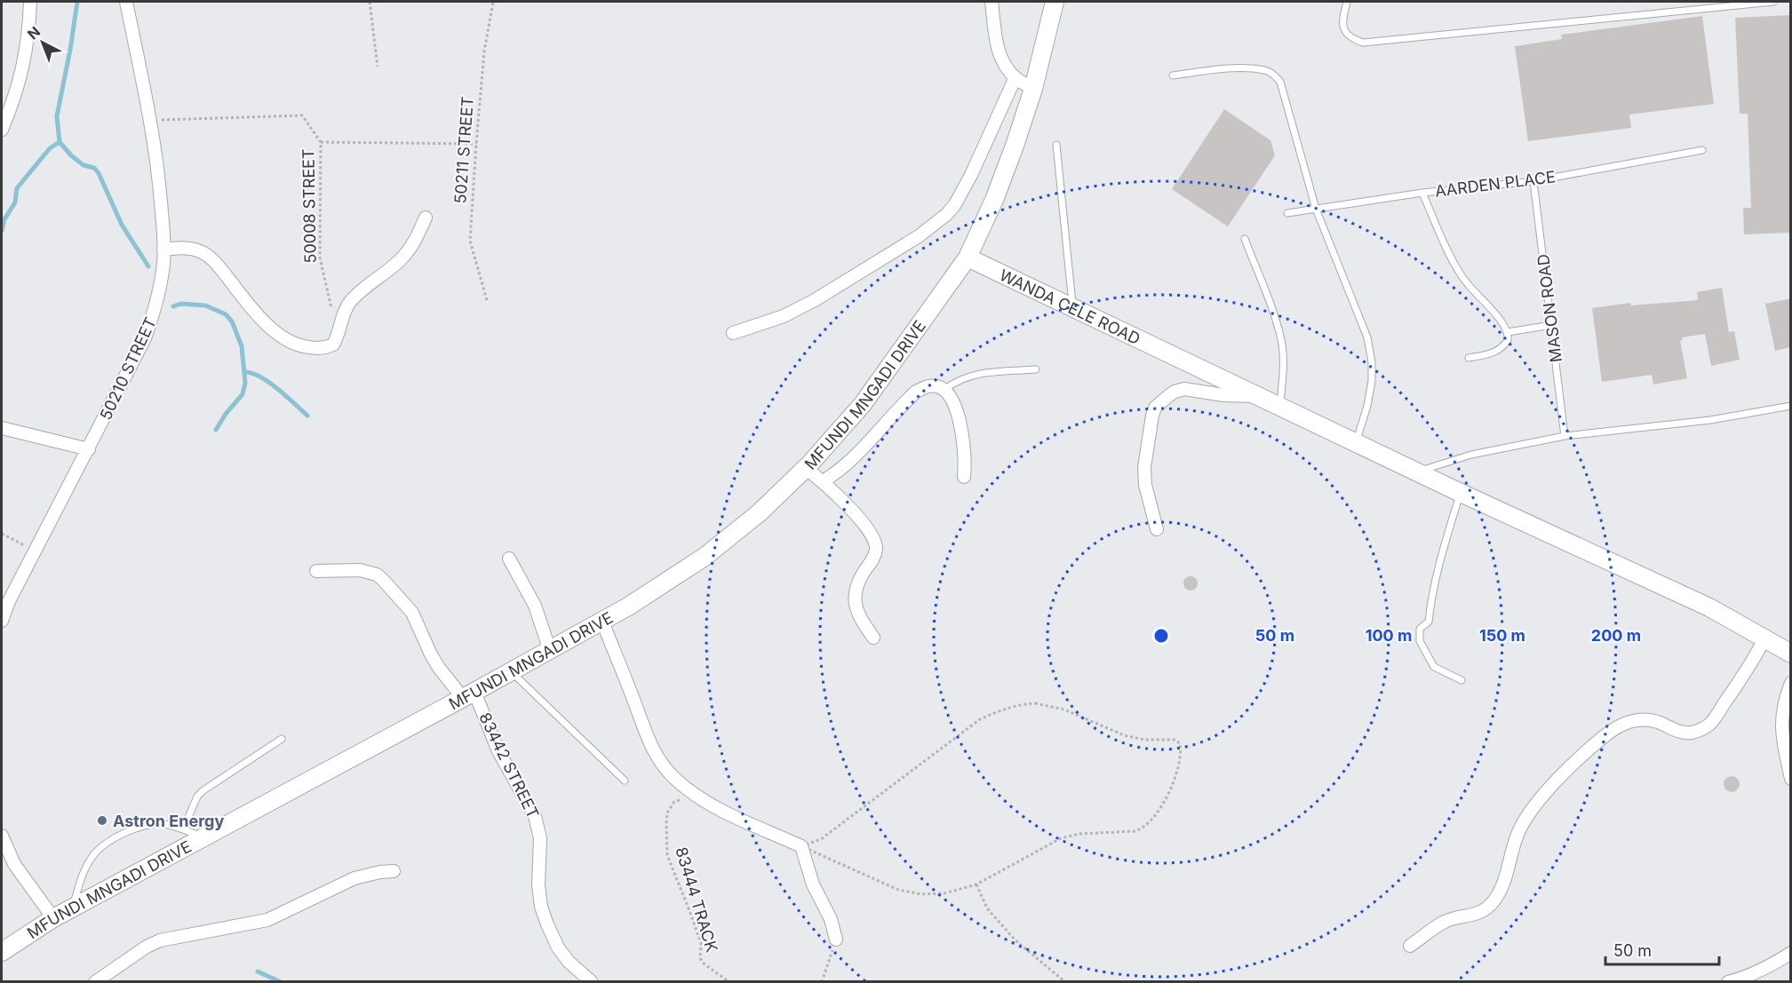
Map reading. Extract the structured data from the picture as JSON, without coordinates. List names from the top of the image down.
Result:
{
  "streets": {
    "street": [
      "WANDA CELE ROAD",
      "50210 STREET",
      "MFUNDI MNGADI DRIVE",
      "83442 STREET"
    ],
    "lane": ["AARDEN PLACE", "MASON ROAD"],
    "path": ["50211 STREET", "50008 STREET", "83444 TRACK"]
  },
  "crossings": [
    ["AARDEN PLACE", "MASON ROAD"],
    ["50008 STREET", "50210 STREET"],
    ["WANDA CELE ROAD", "MFUNDI MNGADI DRIVE"],
    ["MFUNDI MNGADI DRIVE", "83442 STREET"]
  ],
  "places": ["Astron Energy"],
  "scale_bar": "50 m",
  "north": "top left",
  "rings": [
    "50 m",
    "100 m",
    "150 m",
    "200 m"
  ]
}
